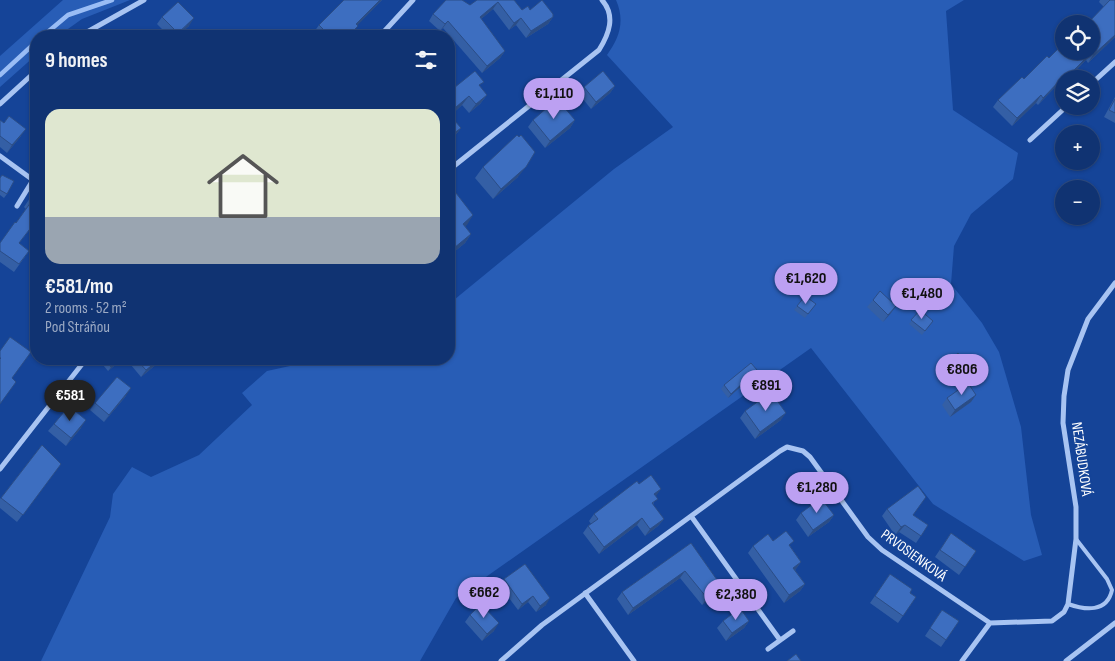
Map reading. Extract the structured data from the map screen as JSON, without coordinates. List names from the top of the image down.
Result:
{
  "streets": {
    "street": ["NEZÁBUDKOVÁ", "PRVOSIENKOVÁ"]
  },
  "page": {
    "map_buttons": ["+", "−"],
    "heading": "9 homes",
    "price": [
      "€1,110",
      "€1,620",
      "€1,480",
      "€806",
      "€891",
      "€581",
      "€1,280",
      "€662",
      "€2,380"
    ],
    "list": [
      {
        "name": "€581/mo",
        "note": "2 rooms · 52 m² · Pod Stráňou"
      }
    ]
  }
}
